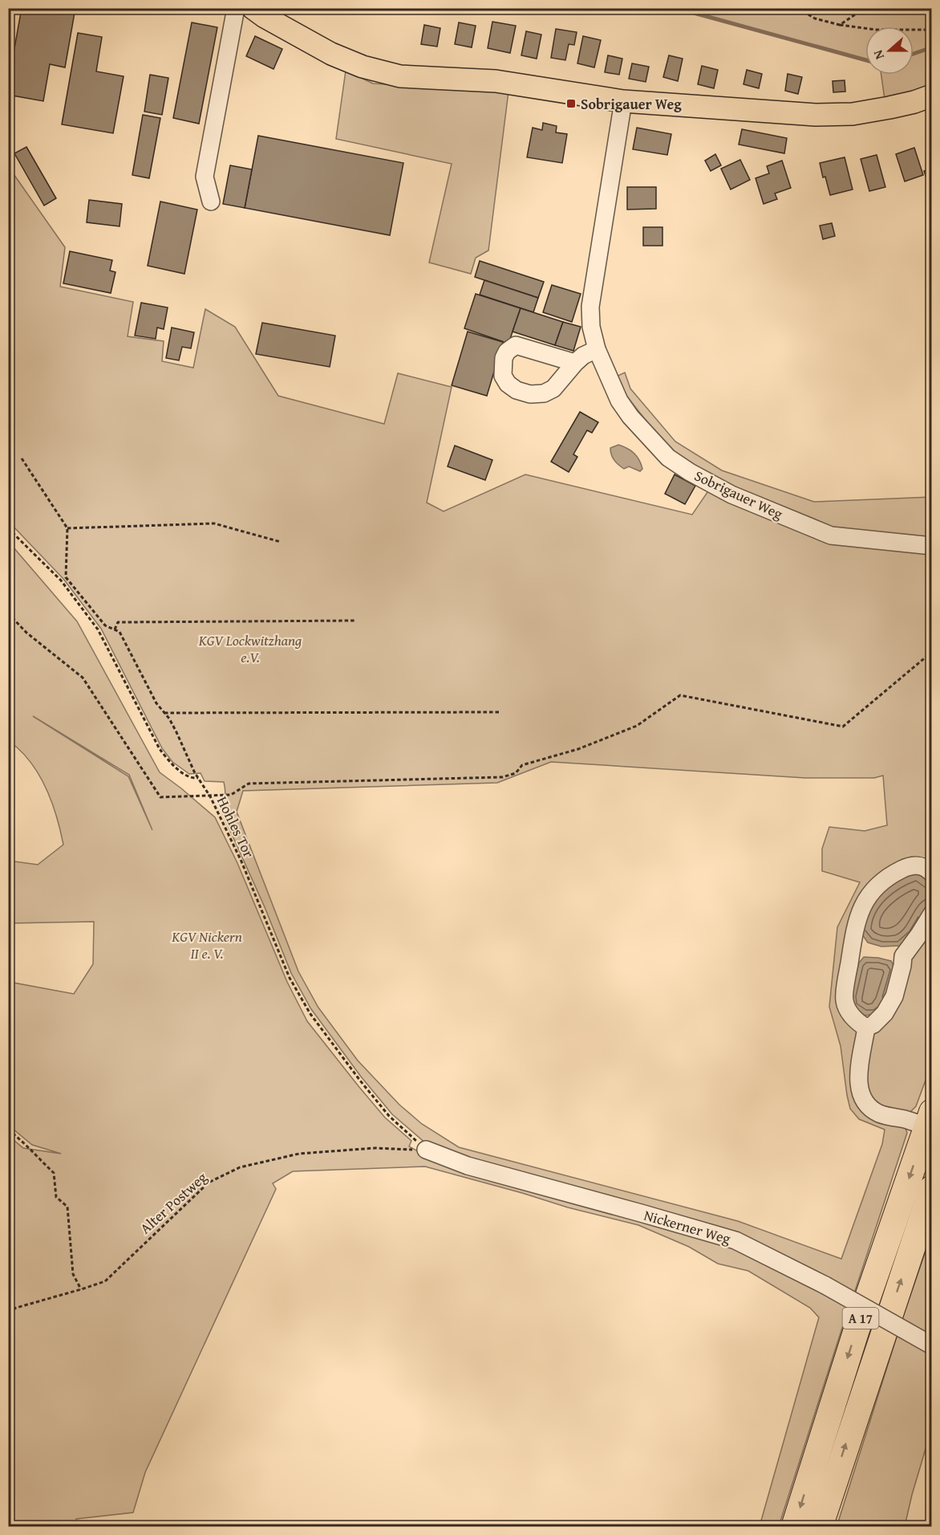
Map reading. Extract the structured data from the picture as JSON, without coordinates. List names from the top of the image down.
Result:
{
  "streets": {
    "highway": ["A 17"],
    "street": ["Sobrigauer Weg", "Nickerner Weg"],
    "path": ["Hohles Tor", "Alter Postweg"]
  },
  "crossings": [
    ["Hohles Tor", "Alter Postweg"],
    ["Hohles Tor", "Nickerner Weg"],
    ["Alter Postweg", "Nickerner Weg"]
  ],
  "parks": ["KGV Lockwitzhang e.V.", "KGV Nickern II e. V."],
  "places": {
    "transit": ["Sobrigauer Weg"]
  },
  "north": "left"
}
